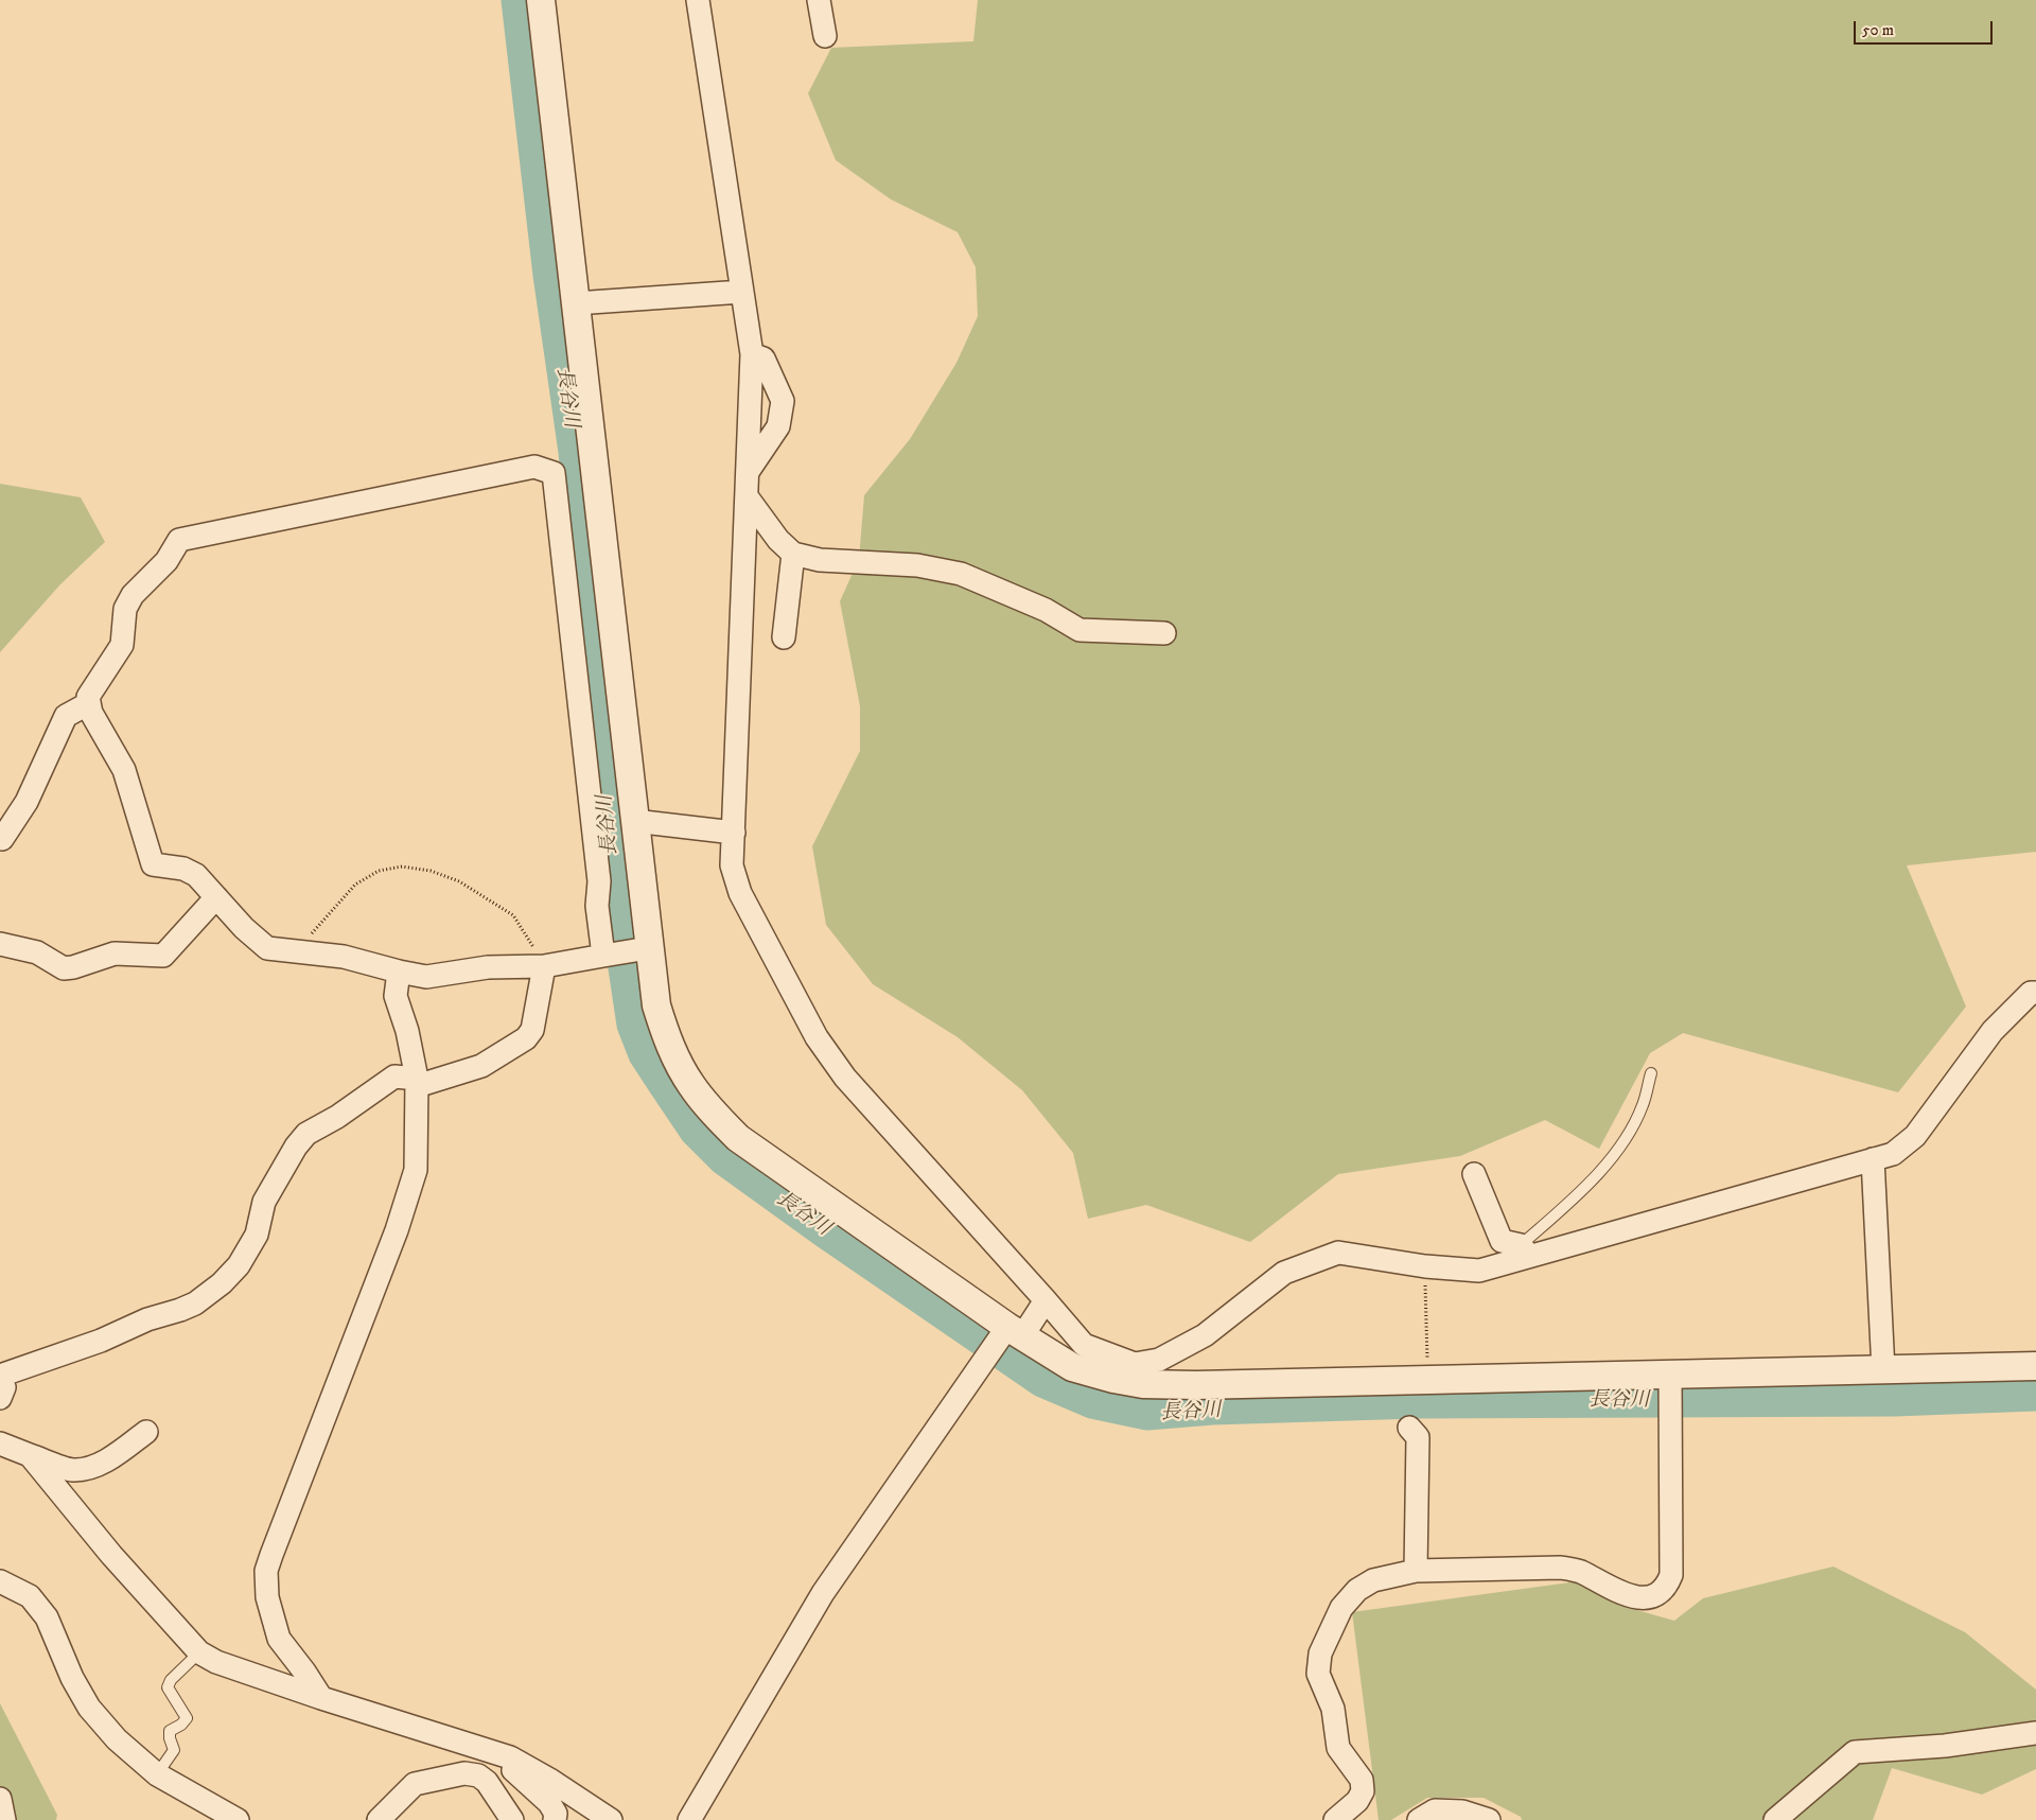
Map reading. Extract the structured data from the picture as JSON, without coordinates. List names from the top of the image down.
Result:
{
  "water": ["長谷川"],
  "scale_bar": "50 m"
}
